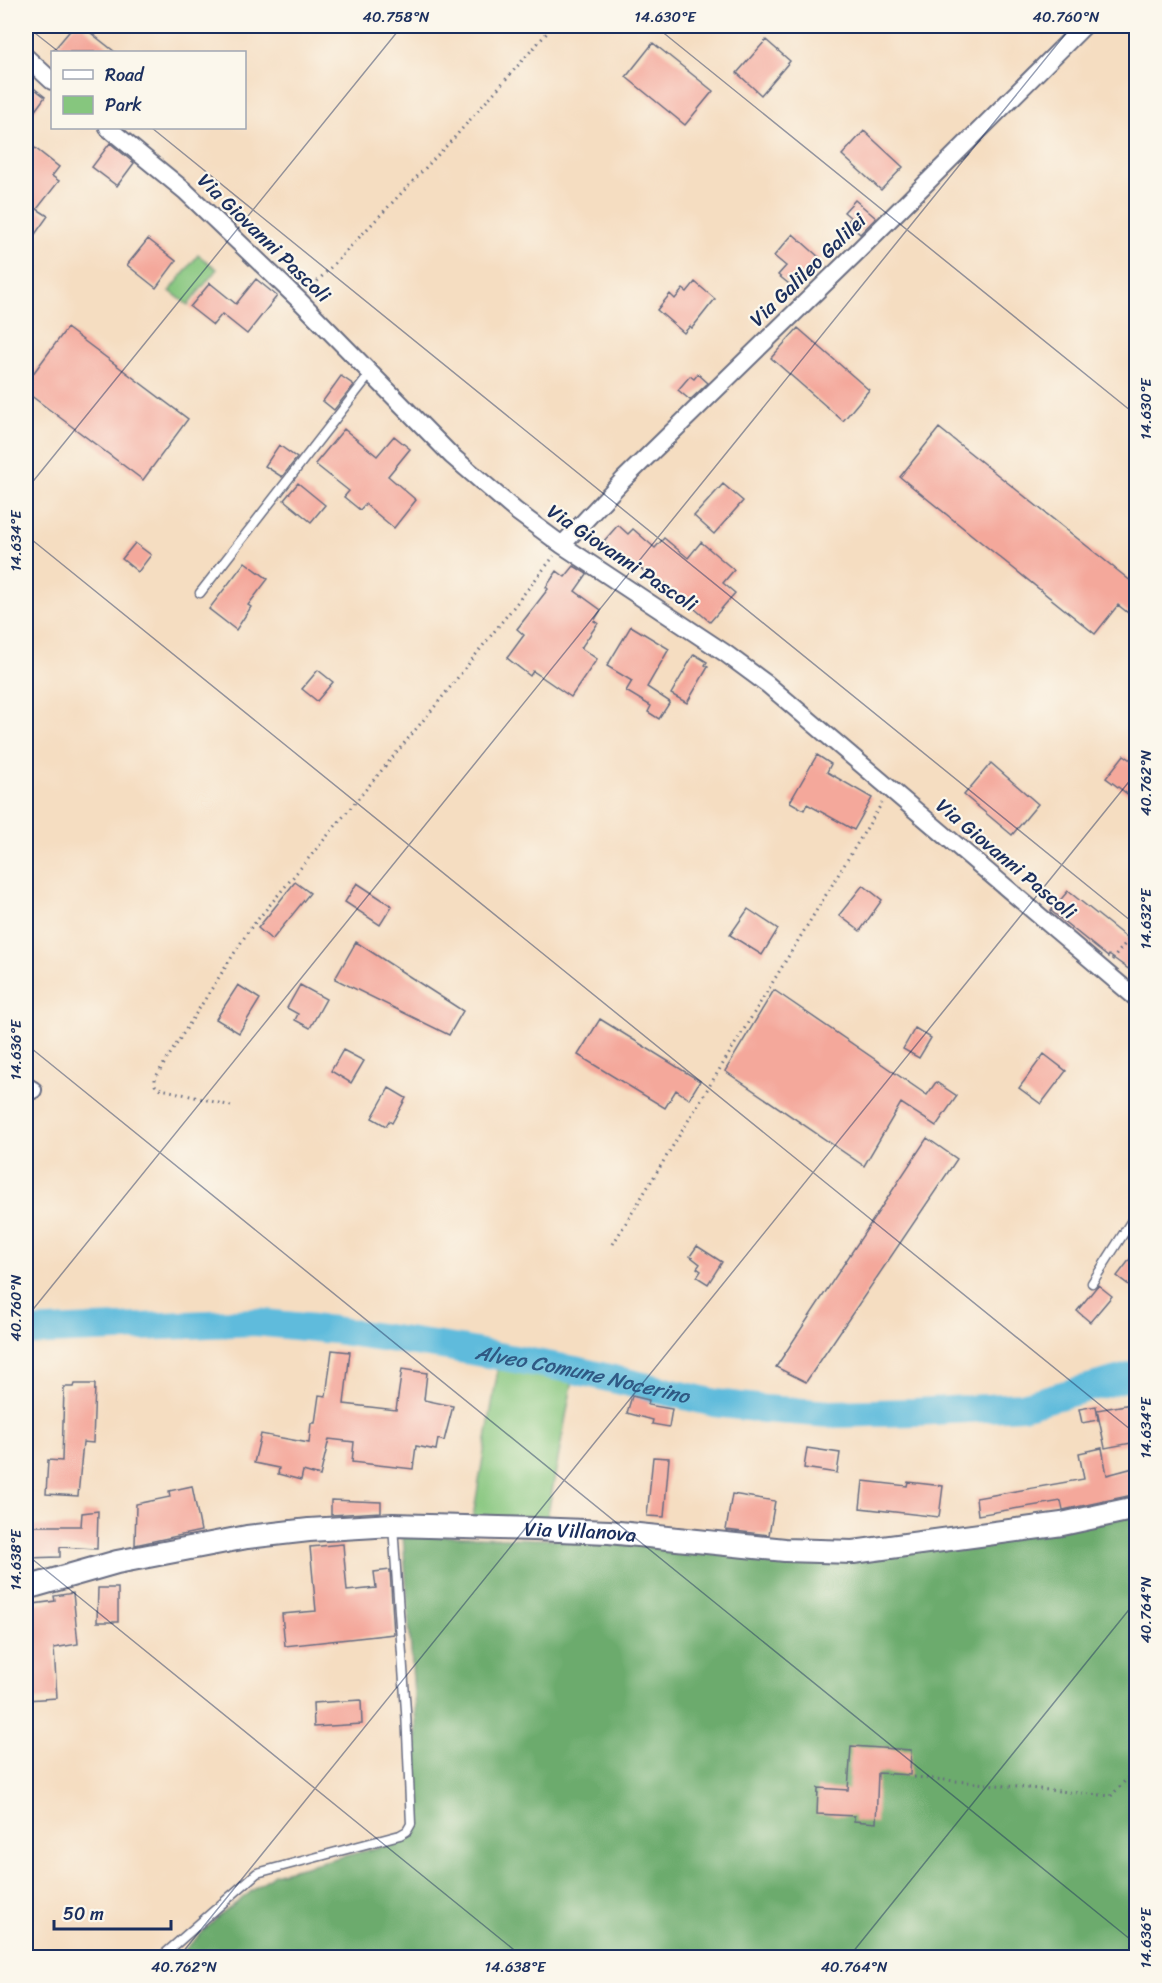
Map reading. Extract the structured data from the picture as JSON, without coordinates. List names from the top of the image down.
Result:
{
  "streets": {
    "main road": ["Via Villanova"],
    "street": ["Via Giovanni Pascoli", "Via Galileo Galilei"]
  },
  "crossings": [
    ["Via Giovanni Pascoli", "Via Galileo Galilei"]
  ],
  "water": ["Alveo Comune Nocerino"],
  "legend": ["Road", "Park"],
  "scale_bar": "50 m",
  "coordinates": [
    "40.758°N",
    "14.630°E",
    "40.760°N",
    "14.634°E",
    "40.762°N",
    "14.632°E",
    "14.636°E",
    "14.638°E",
    "40.764°N"
  ]
}
